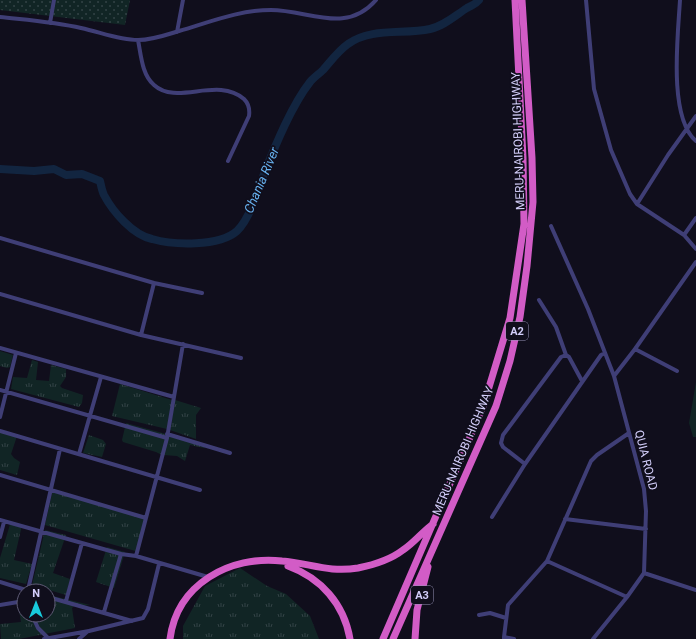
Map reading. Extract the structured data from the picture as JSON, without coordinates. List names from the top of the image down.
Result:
{
  "streets": {
    "highway": ["MERU-NAIROBI HIGHWAY", "A2", "A3"],
    "street": ["QUIA ROAD"]
  },
  "crossings": [
    ["MERU-NAIROBI HIGHWAY", "A3"]
  ],
  "water": ["Chania River"],
  "north": "top"
}
